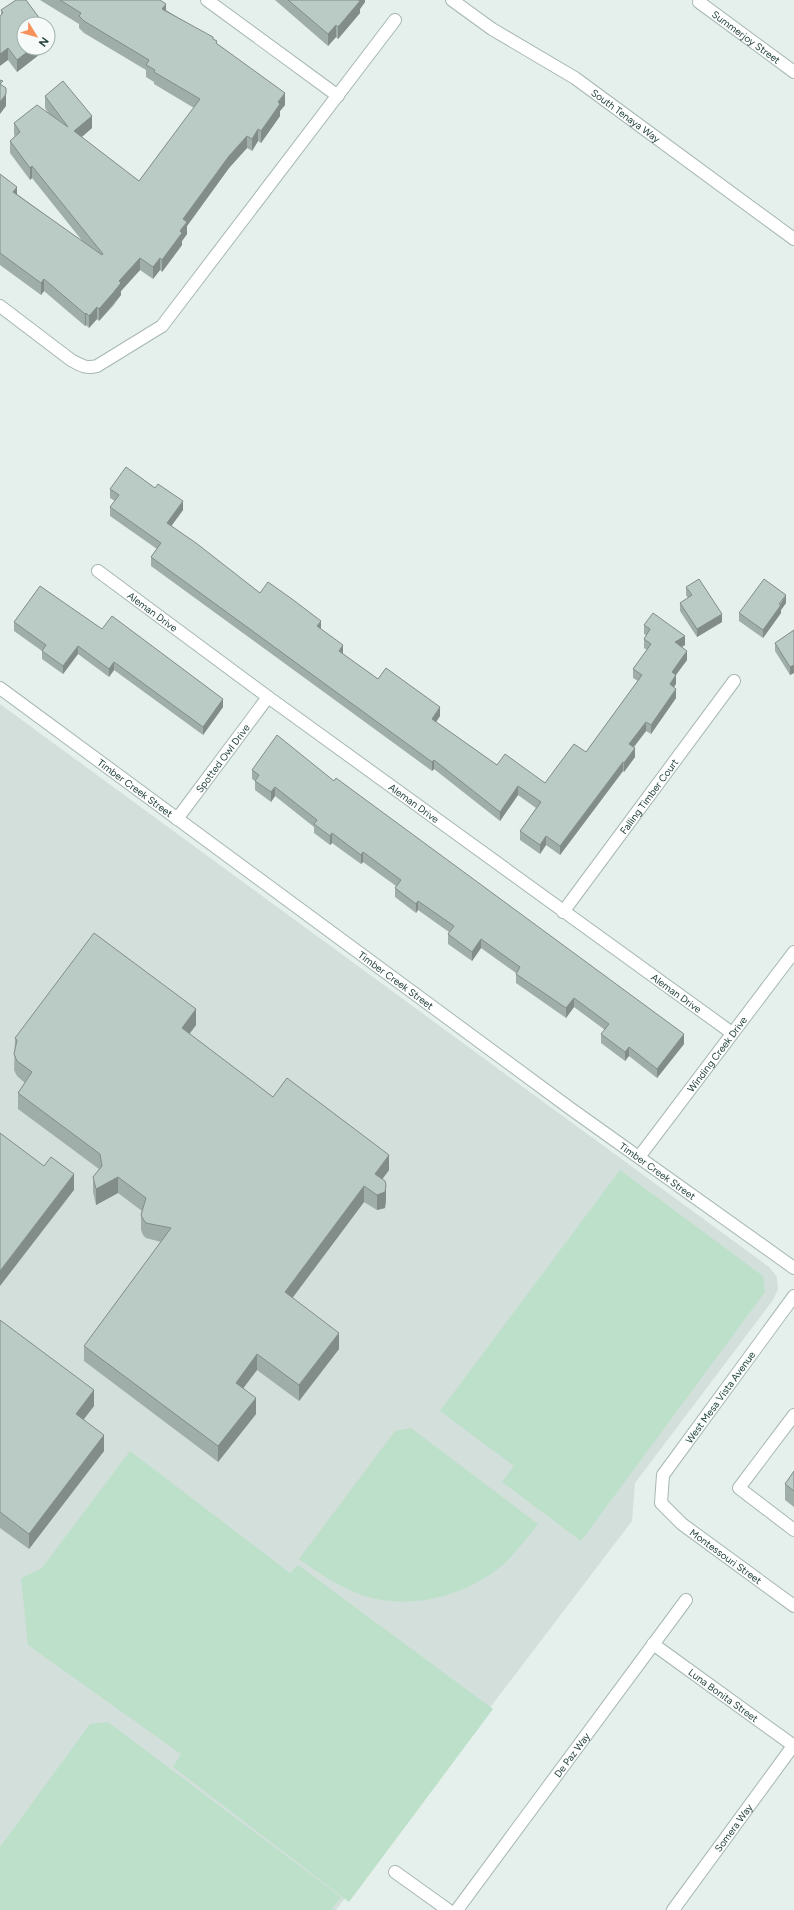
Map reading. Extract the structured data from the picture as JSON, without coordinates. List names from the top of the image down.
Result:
{
  "streets": {
    "street": [
      "Summerjoy Street",
      "South Tenaya Way",
      "Aleman Drive",
      "Spotted Owl Drive",
      "Timber Creek Street",
      "Falling Timber Court",
      "Winding Creek Drive",
      "West Mesa Vista Avenue",
      "Montessouri Street",
      "Luna Bonita Street",
      "De Paz Way",
      "Somera Way"
    ]
  },
  "crossings": [
    ["Aleman Drive", "Spotted Owl Drive"],
    ["Aleman Drive", "Falling Timber Court"],
    ["Aleman Drive", "Winding Creek Drive"],
    ["Spotted Owl Drive", "Timber Creek Street"],
    ["Timber Creek Street", "Winding Creek Drive"],
    ["West Mesa Vista Avenue", "Montessouri Street"],
    ["Luna Bonita Street", "De Paz Way"],
    ["Luna Bonita Street", "Somera Way"]
  ],
  "north": "bottom right"
}
